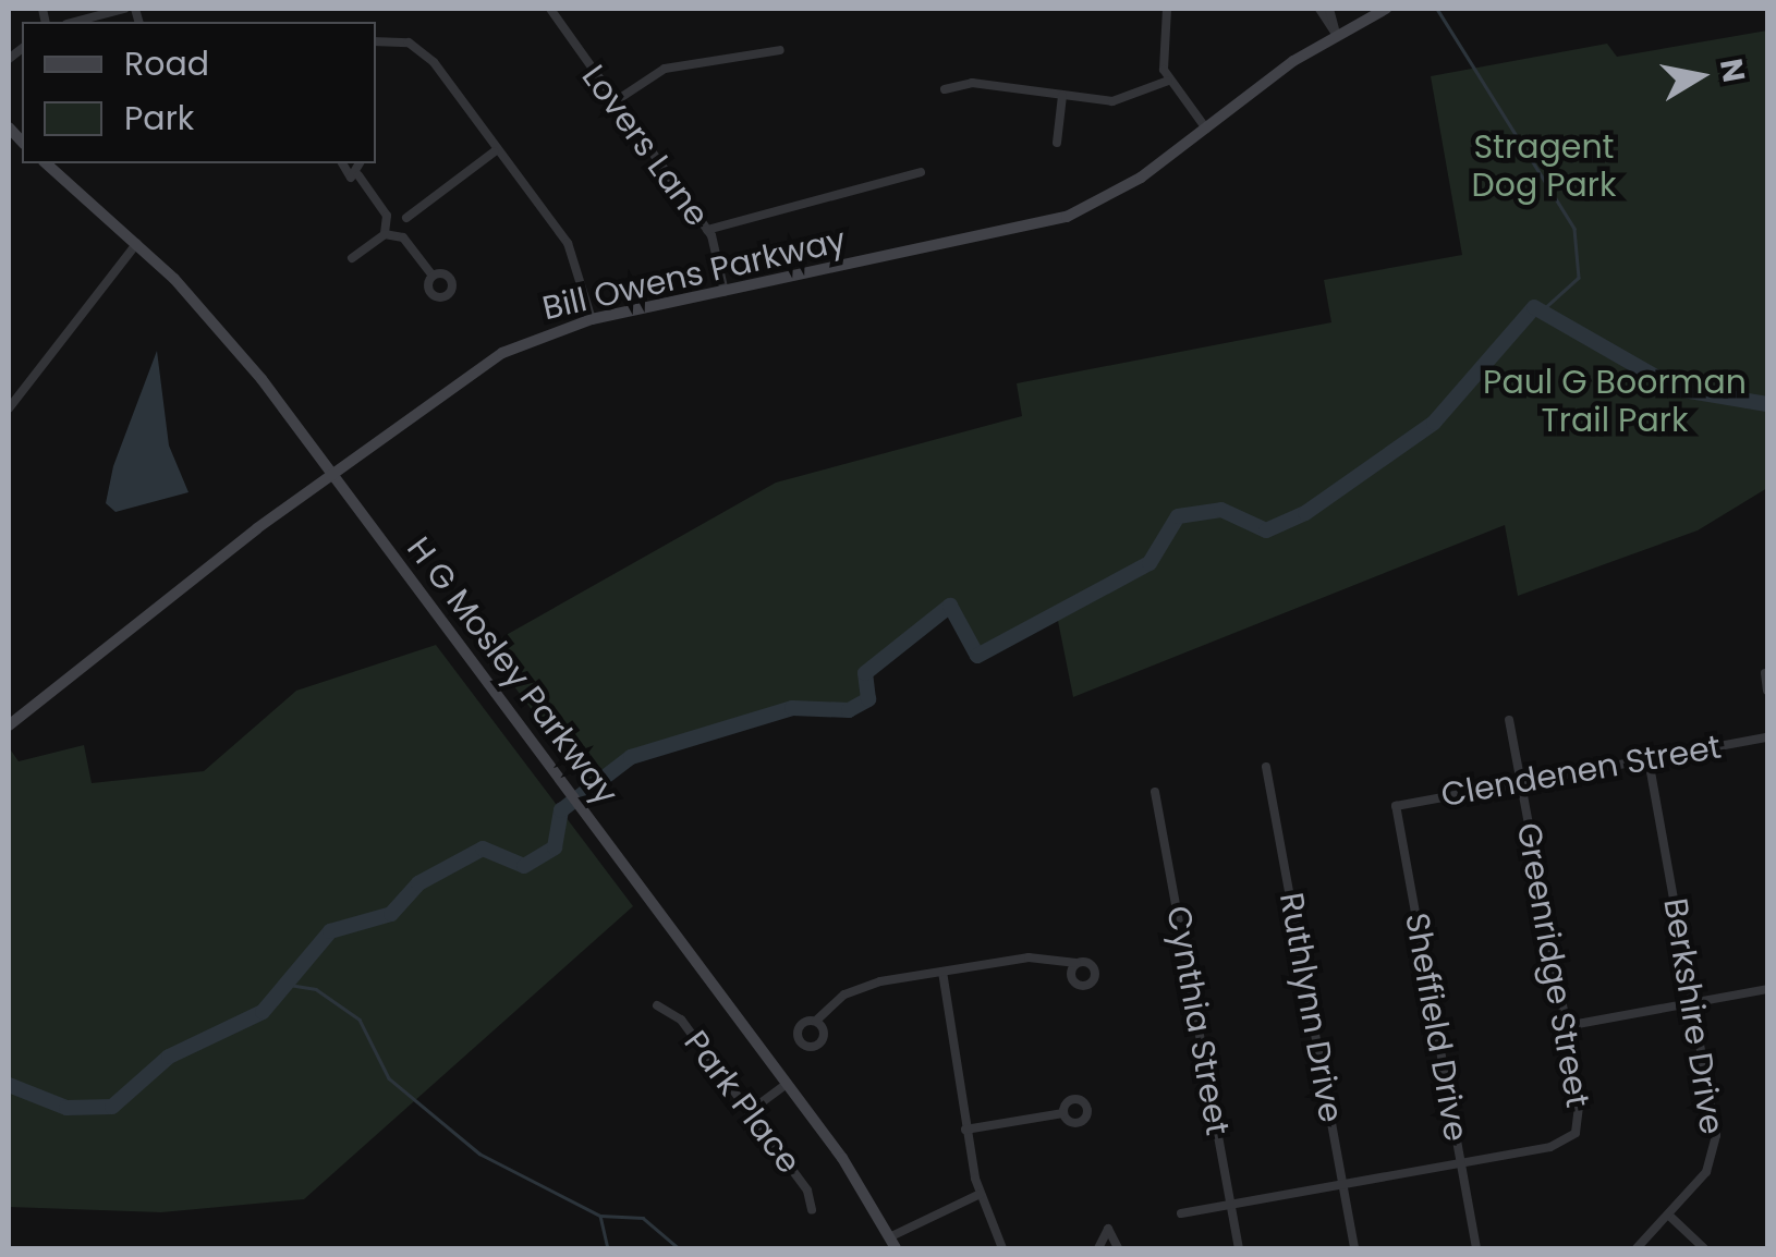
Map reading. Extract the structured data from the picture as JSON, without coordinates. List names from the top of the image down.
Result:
{
  "streets": {
    "main road": ["Bill Owens Parkway", "H G Mosley Parkway"],
    "street": [
      "Lovers Lane",
      "Clendenen Street",
      "Greenridge Street",
      "Ruthlynn Drive",
      "Berkshire Drive",
      "Cynthia Street",
      "Sheffield Drive",
      "Park Place"
    ]
  },
  "crossings": [
    ["Lovers Lane", "Bill Owens Parkway"],
    ["Bill Owens Parkway", "H G Mosley Parkway"],
    ["Clendenen Street", "Greenridge Street"],
    ["Clendenen Street", "Berkshire Drive"],
    ["Clendenen Street", "Sheffield Drive"],
    ["Greenridge Street", "Ruthlynn Drive"],
    ["Greenridge Street", "Cynthia Street"],
    ["Greenridge Street", "Sheffield Drive"]
  ],
  "parks": ["Stragent Dog Park", "Paul G Boorman Trail Park"],
  "legend": ["Road", "Park"],
  "north": "right"
}
